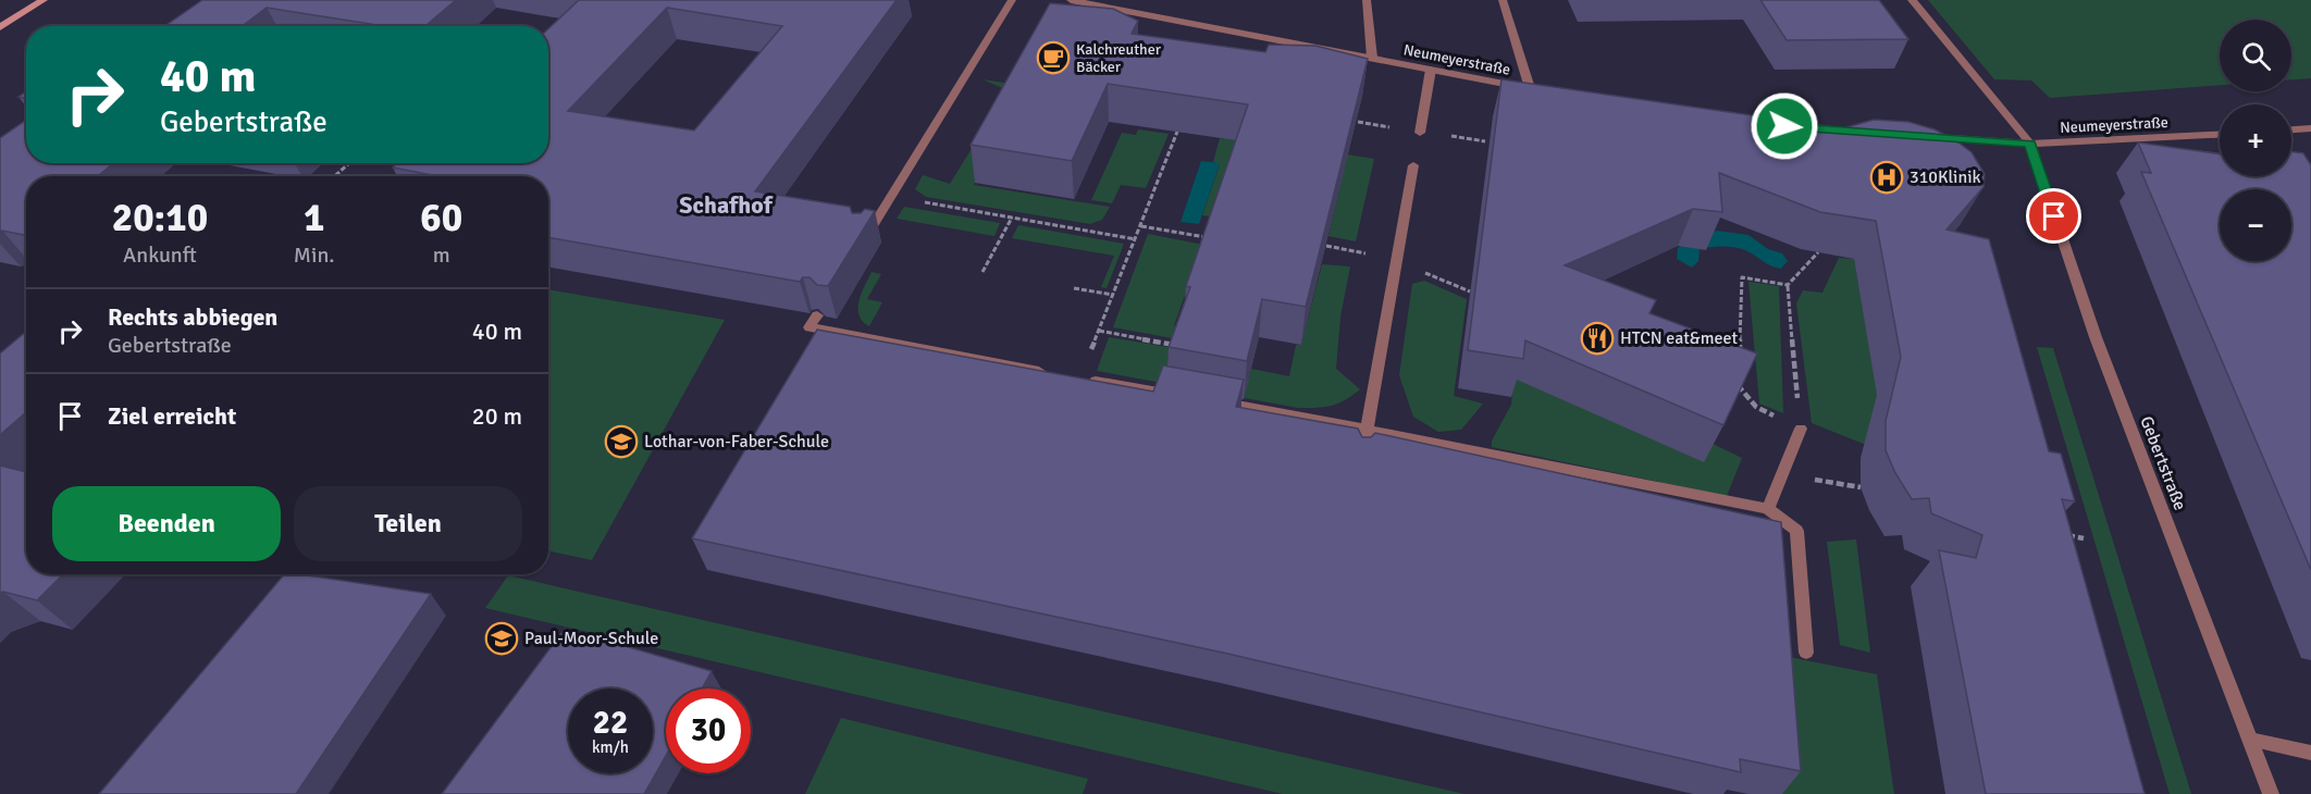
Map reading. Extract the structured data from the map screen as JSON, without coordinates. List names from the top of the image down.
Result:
{
  "streets": {
    "street": ["Neumeyerstraße", "Gebertstraße"]
  },
  "crossings": [
    ["Neumeyerstraße", "Gebertstraße"]
  ],
  "districts": ["Schafhof"],
  "places": {
    "cafe": ["Kalchreuther Bäcker"],
    "hospital": ["310Klinik"],
    "restaurant": ["HTCN eat&meet"],
    "school or university": ["Lothar-von-Faber-Schule", "Paul-Moor-Schule"]
  },
  "page": {
    "map_buttons": ["+", "−"],
    "turn": ["40 m", "Gebertstraße"],
    "eta": [
      "20:10",
      "Ankunft",
      "1",
      "Min.",
      "60",
      "m"
    ],
    "list": [
      {
        "name": "Rechts abbiegen",
        "note": "Gebertstraße",
        "value": "40 m"
      },
      {
        "name": "Ziel erreicht",
        "value": "20 m"
      }
    ],
    "buttons": ["Beenden", "Teilen"],
    "speed": "22 km/h",
    "limit": "30"
  }
}
